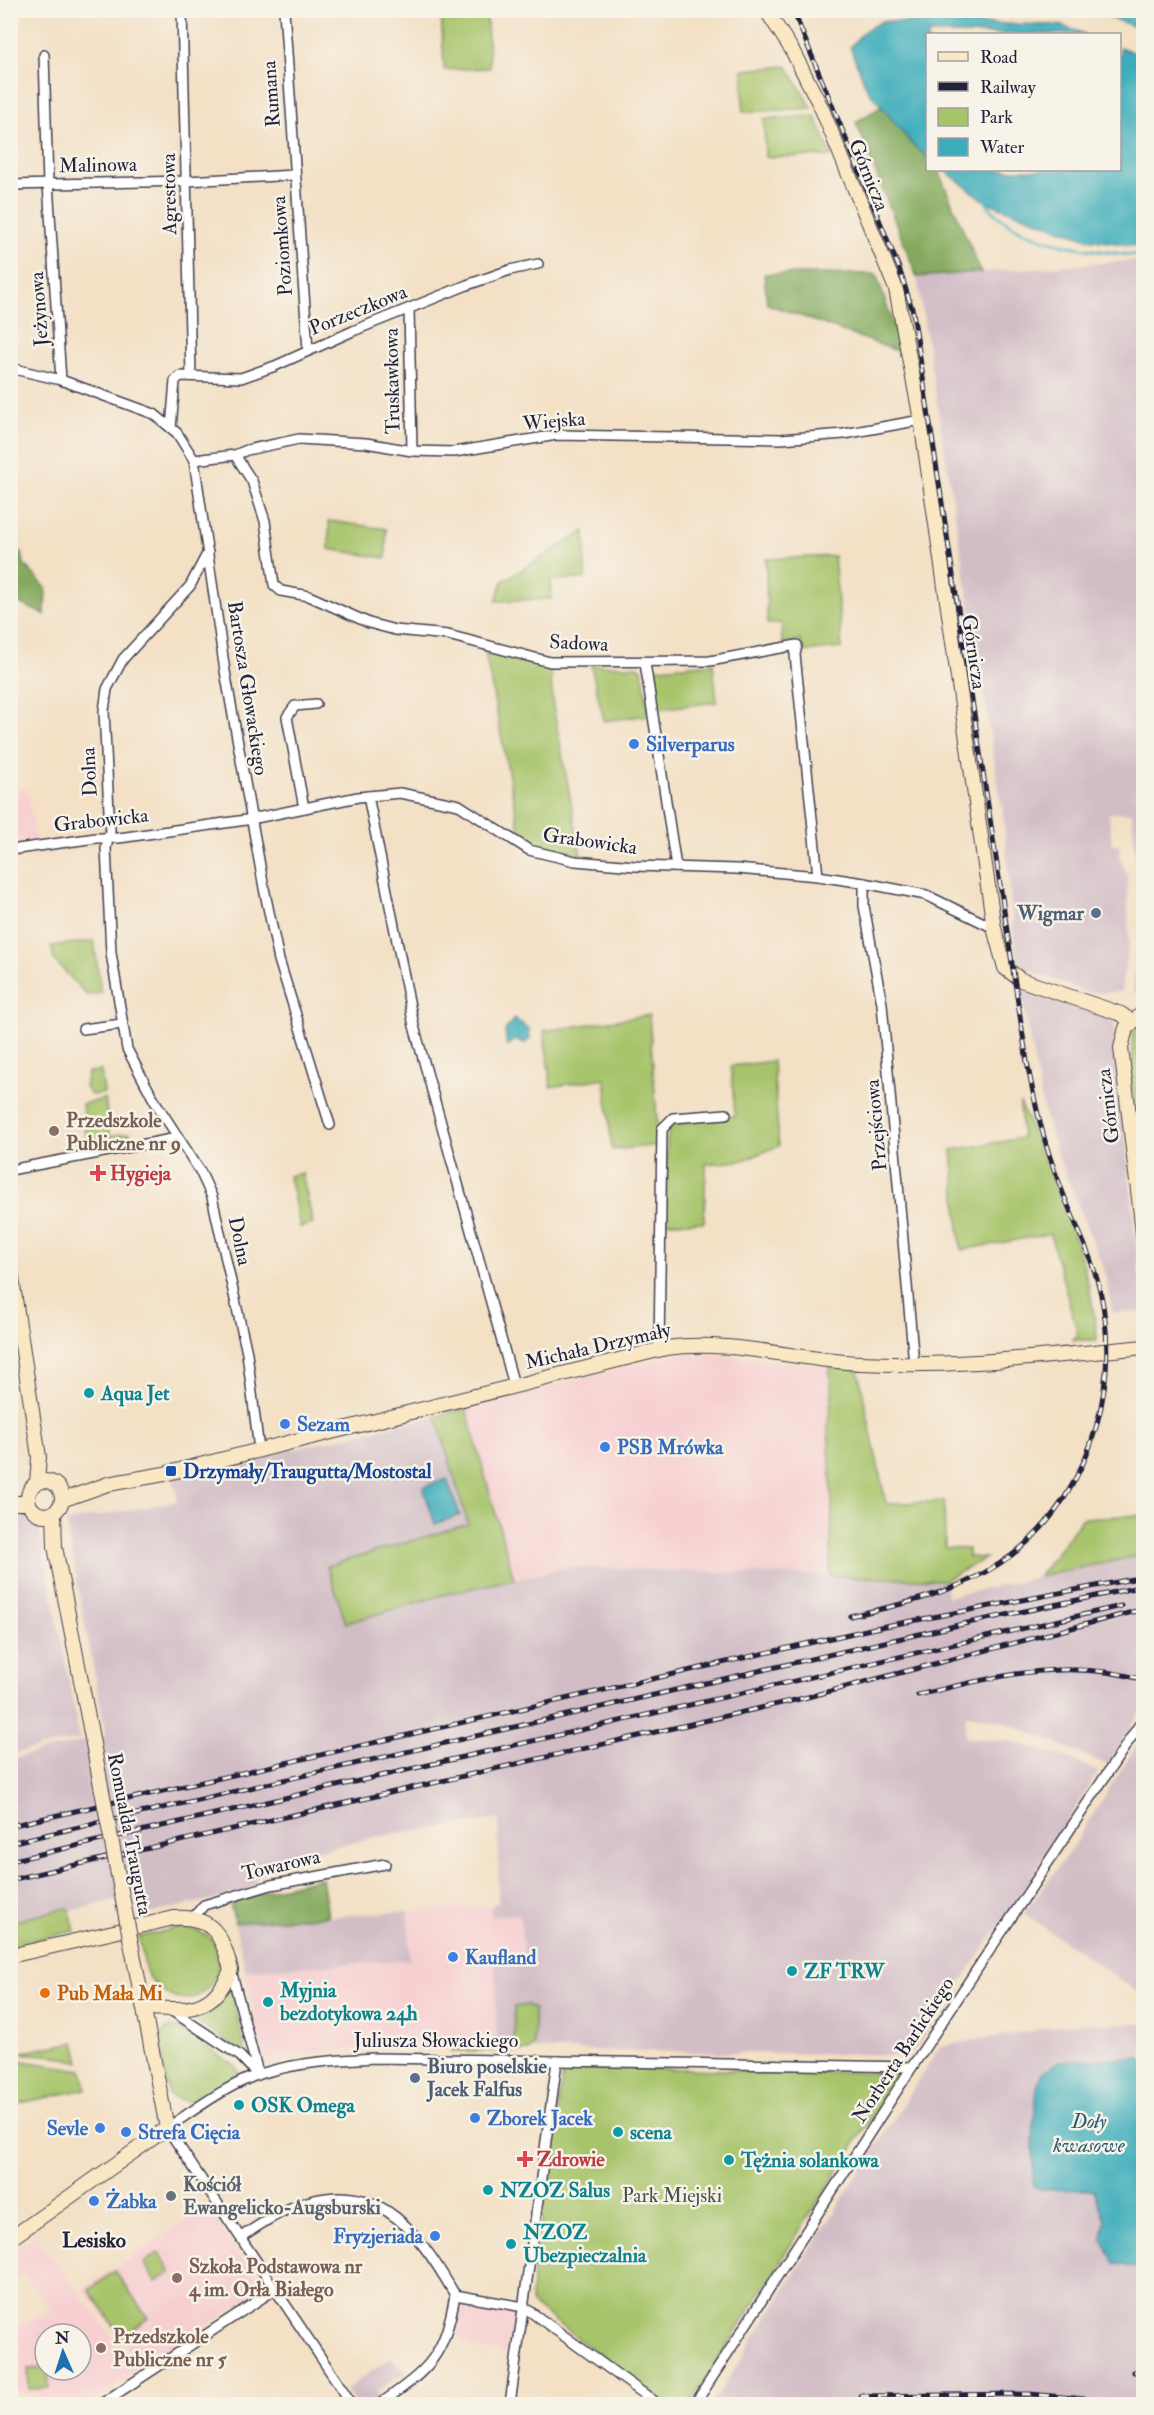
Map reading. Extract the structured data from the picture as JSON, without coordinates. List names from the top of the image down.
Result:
{
  "streets": {
    "street": [
      "Rumana",
      "Malinowa",
      "Górnicza",
      "Agrestowa",
      "Poziomkowa",
      "Jeżynowa",
      "Porzeczkowa",
      "Truskawkowa",
      "Wiejska",
      "Sadowa",
      "Bartosza Głowackiego",
      "Dolna",
      "Grabowicka",
      "Przejściowa",
      "Michała Drzymały",
      "Romualda Traugutta",
      "Towarowa",
      "Juliusza Słowackiego",
      "Norberta Barlickiego"
    ]
  },
  "crossings": [
    ["Rumana", "Malinowa"],
    ["Rumana", "Poziomkowa"],
    ["Malinowa", "Agrestowa"],
    ["Malinowa", "Poziomkowa"],
    ["Malinowa", "Jeżynowa"],
    ["Górnicza", "Wiejska"],
    ["Górnicza", "Grabowicka"],
    ["Agrestowa", "Porzeczkowa"],
    ["Poziomkowa", "Porzeczkowa"],
    ["Jeżynowa", "Bartosza Głowackiego"],
    ["Porzeczkowa", "Truskawkowa"],
    ["Truskawkowa", "Wiejska"],
    ["Wiejska", "Sadowa"],
    ["Wiejska", "Bartosza Głowackiego"],
    ["Sadowa", "Grabowicka"],
    ["Bartosza Głowackiego", "Dolna"],
    ["Bartosza Głowackiego", "Grabowicka"],
    ["Dolna", "Grabowicka"],
    ["Dolna", "Michała Drzymały"],
    ["Grabowicka", "Przejściowa"],
    ["Przejściowa", "Michała Drzymały"],
    ["Romualda Traugutta", "Juliusza Słowackiego"],
    ["Juliusza Słowackiego", "Norberta Barlickiego"]
  ],
  "districts": ["Lesisko"],
  "water": ["Doły kwasowe"],
  "parks": ["Park Miejski"],
  "places": {
    "other": [
      "Silverparus",
      "Wigmar",
      "Przedszkole Publiczne nr 9",
      "Aqua Jet",
      "Sezam",
      "PSB Mrówka",
      "Kaufland",
      "ZF TRW",
      "Pub Mała Mi",
      "Myjnia bezdotykowa 24h",
      "Biuro poselskie Jacek Falfus",
      "OSK Omega",
      "Zborek Jacek",
      "Sevle",
      "Strefa Cięcia",
      "scena",
      "Tężnia solankowa",
      "NZOZ Salus",
      "Kościół Ewangelicko-Augsburski",
      "Żabka",
      "Fryzjeriada",
      "NZOZ Ubezpieczalnia",
      "Szkoła Podstawowa nr 4 im. Orła Białego",
      "Przedszkole Publiczne nr 5"
    ],
    "health": ["Hygieja", "Zdrowie"],
    "transit": ["Drzymały/Traugutta/Mostostal"]
  },
  "legend": [
    "Road",
    "Railway",
    "Park",
    "Water"
  ],
  "north": "top"
}
